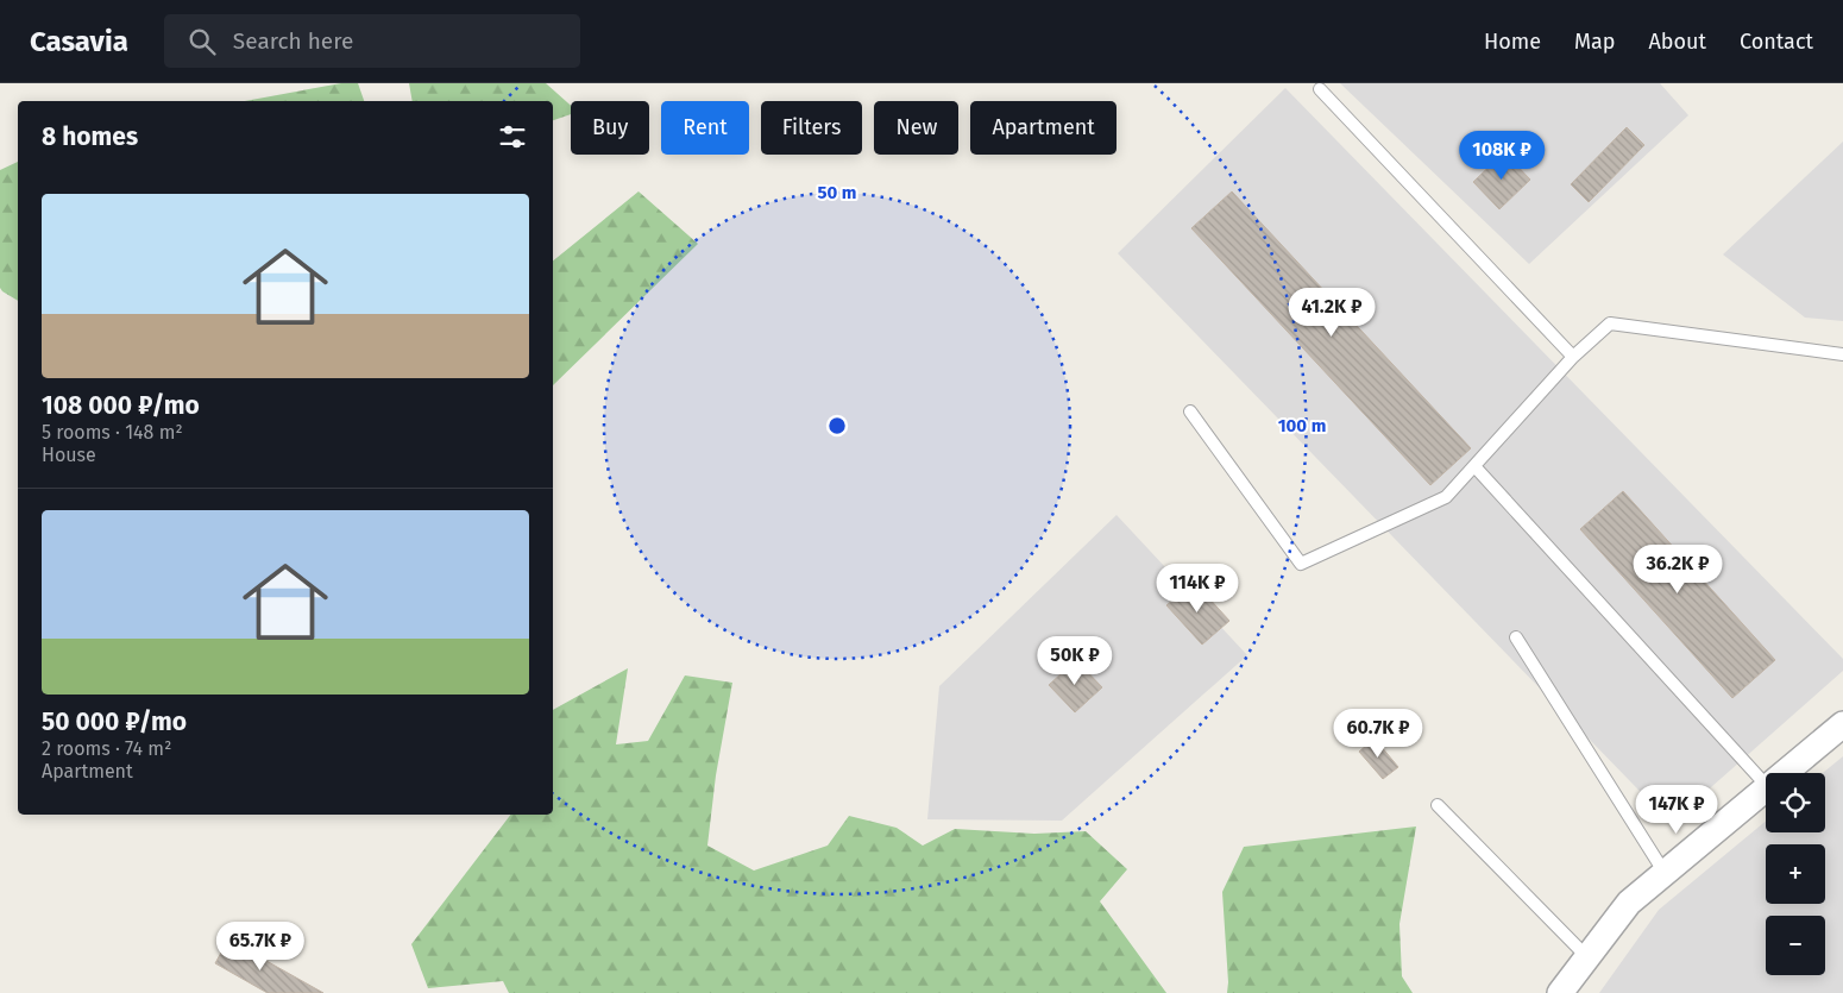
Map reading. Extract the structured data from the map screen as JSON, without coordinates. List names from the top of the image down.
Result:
{
  "page": {
    "header": "Casavia",
    "search": "Search here",
    "nav": [
      "Home",
      "Map",
      "About",
      "Contact"
    ],
    "chip": [
      "Buy",
      "Rent",
      "Filters",
      "New",
      "Apartment"
    ],
    "heading": "8 homes",
    "price": [
      "108K ₽",
      "41.2K ₽",
      "36.2K ₽",
      "114K ₽",
      "50K ₽",
      "60.7K ₽",
      "147K ₽",
      "65.7K ₽"
    ],
    "list": [
      {
        "name": "108 000 ₽/mo",
        "note": "5 rooms · 148 m² · House"
      },
      {
        "name": "50 000 ₽/mo",
        "note": "2 rooms · 74 m² · Apartment"
      }
    ],
    "map_buttons": ["+", "−"]
  },
  "rings": ["50 m", "100 m"]
}
